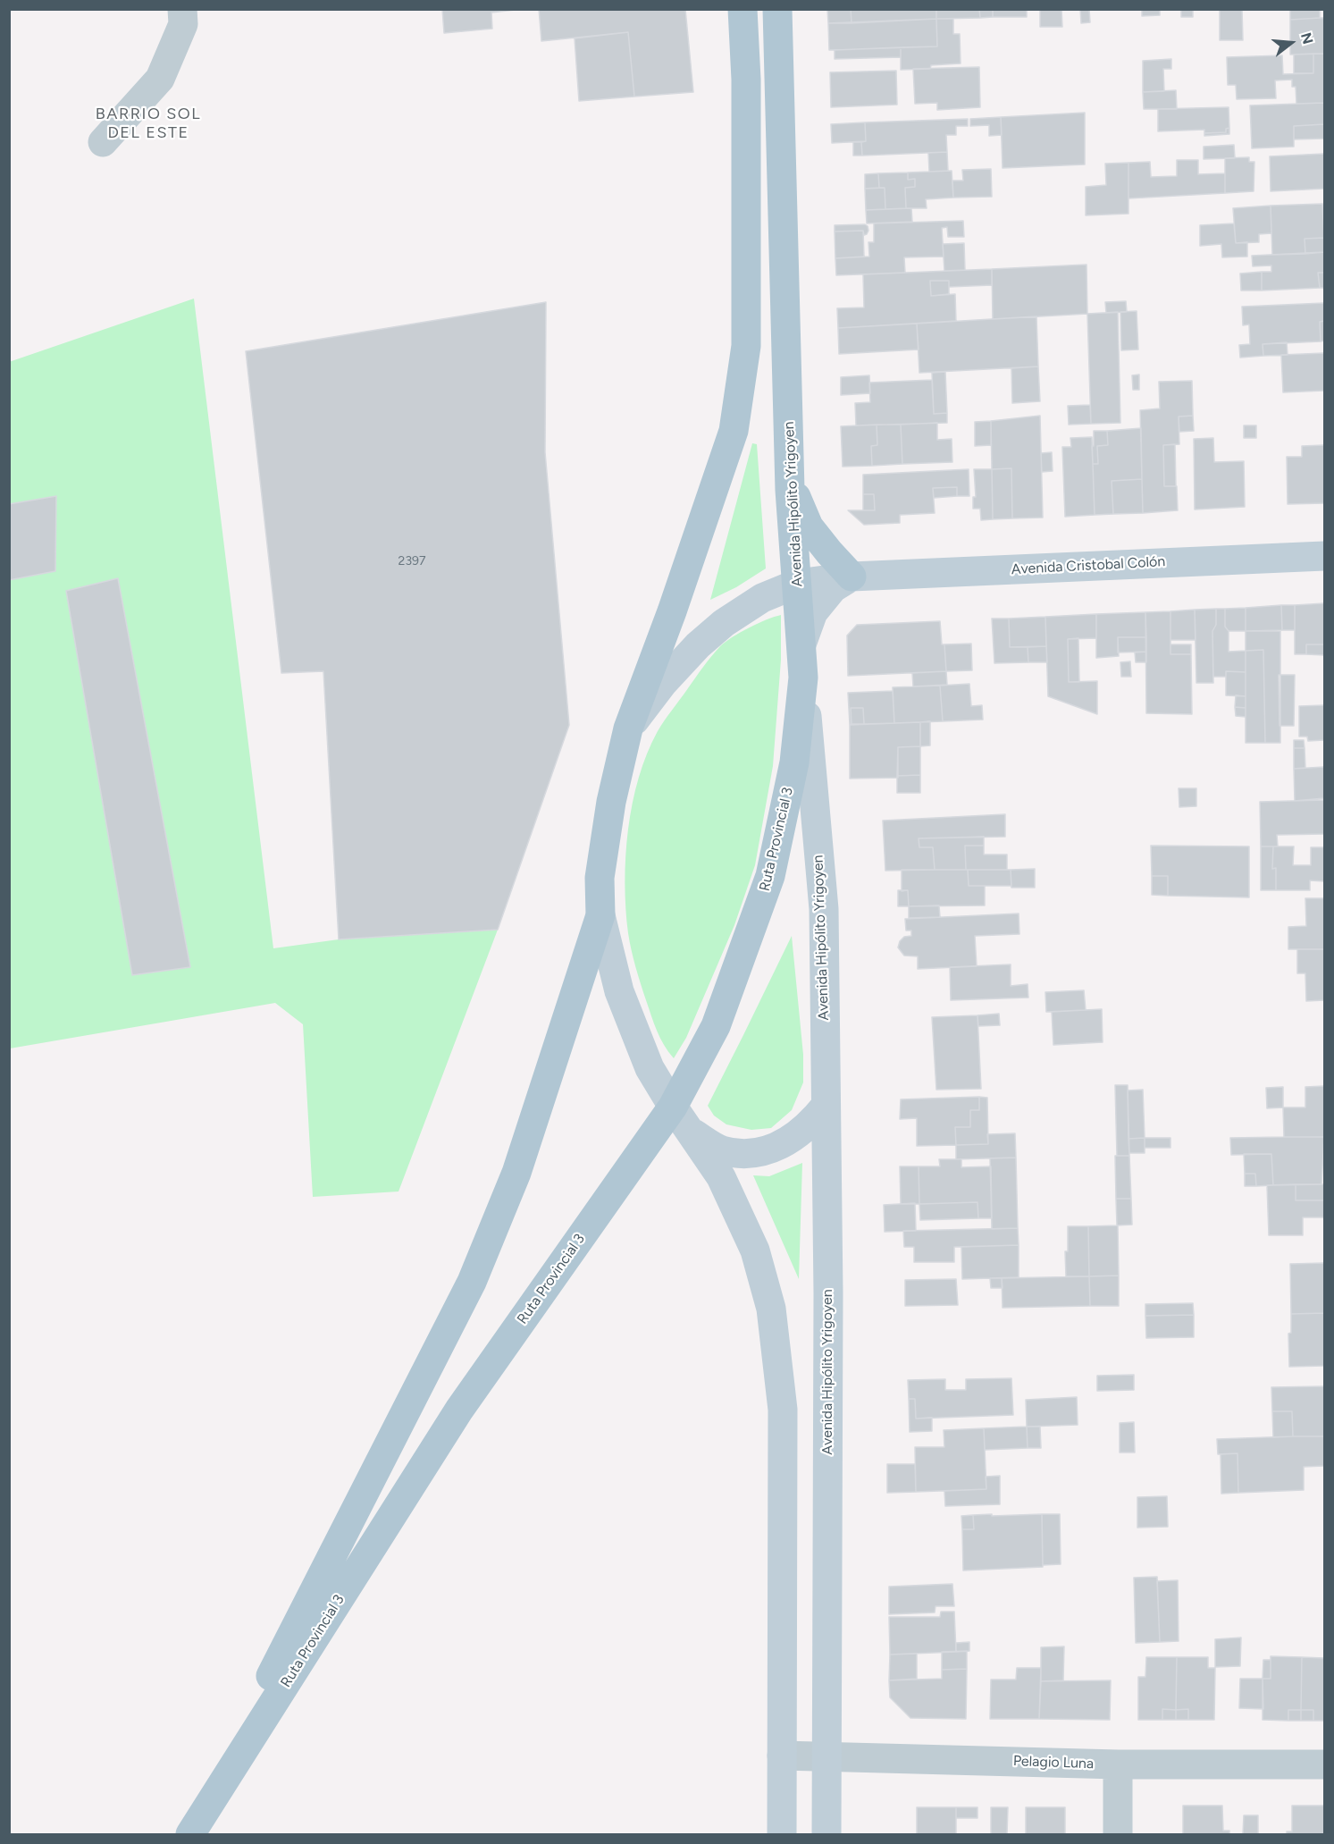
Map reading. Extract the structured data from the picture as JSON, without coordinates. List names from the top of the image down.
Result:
{
  "streets": {
    "main road": ["Avenida Hipólito Yrigoyen", "Avenida Cristobal Colón", "Ruta Provincial 3"],
    "street": ["Pelagio Luna"]
  },
  "crossings": [
    ["Avenida Hipólito Yrigoyen", "Avenida Cristobal Colón"],
    ["Avenida Hipólito Yrigoyen", "Ruta Provincial 3"],
    ["Avenida Hipólito Yrigoyen", "Pelagio Luna"]
  ],
  "districts": ["BARRIO SOL DEL ESTE"],
  "house_numbers": ["2397"],
  "north": "right"
}
